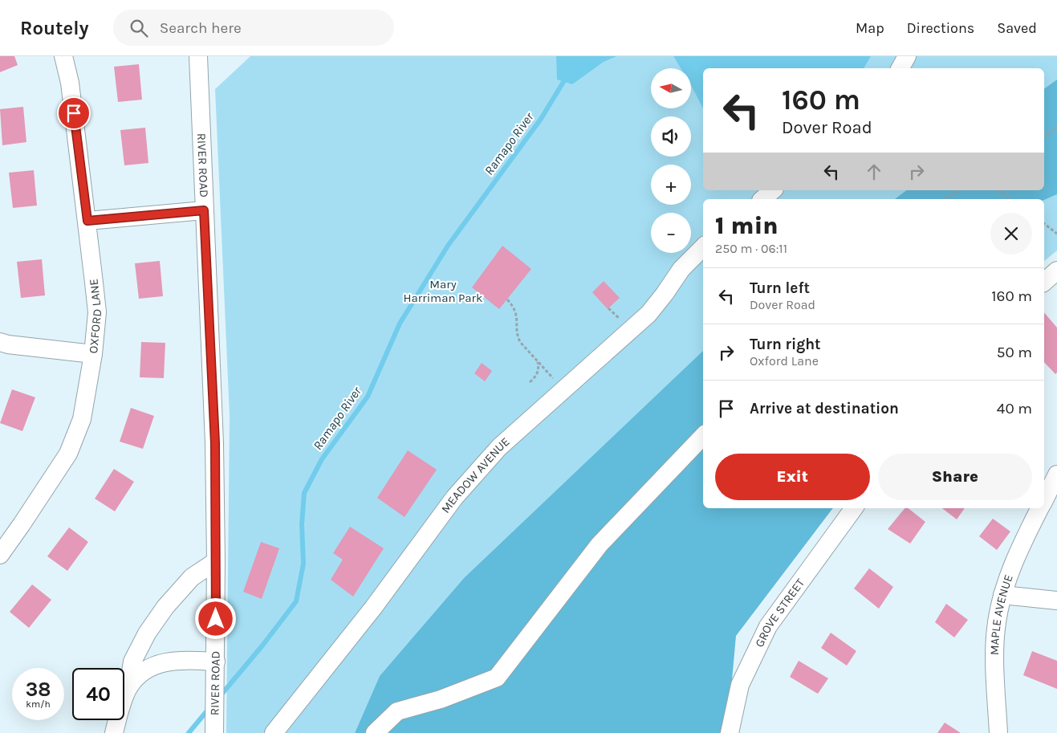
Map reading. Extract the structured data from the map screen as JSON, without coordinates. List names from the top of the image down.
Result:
{
  "streets": {
    "street": [
      "RIVER ROAD",
      "OXFORD LANE",
      "MEADOW AVENUE",
      "GROVE STREET",
      "MAPLE AVENUE"
    ]
  },
  "water": ["Ramapo River"],
  "parks": ["Mary Harriman Park"],
  "north": "left",
  "page": {
    "header": "Routely",
    "search": "Search here",
    "nav": ["Map", "Directions", "Saved"],
    "map_buttons": ["+", "−"],
    "turn": ["160 m", "Dover Road"],
    "heading": ["1 min", "250 m · 06:11"],
    "list": [
      {
        "name": "Turn left",
        "note": "Dover Road",
        "value": "160 m"
      },
      {
        "name": "Turn right",
        "note": "Oxford Lane",
        "value": "50 m"
      },
      {
        "name": "Arrive at destination",
        "value": "40 m"
      }
    ],
    "buttons": ["Exit", "Share"],
    "speed": "38 km/h",
    "limit": "40"
  }
}
